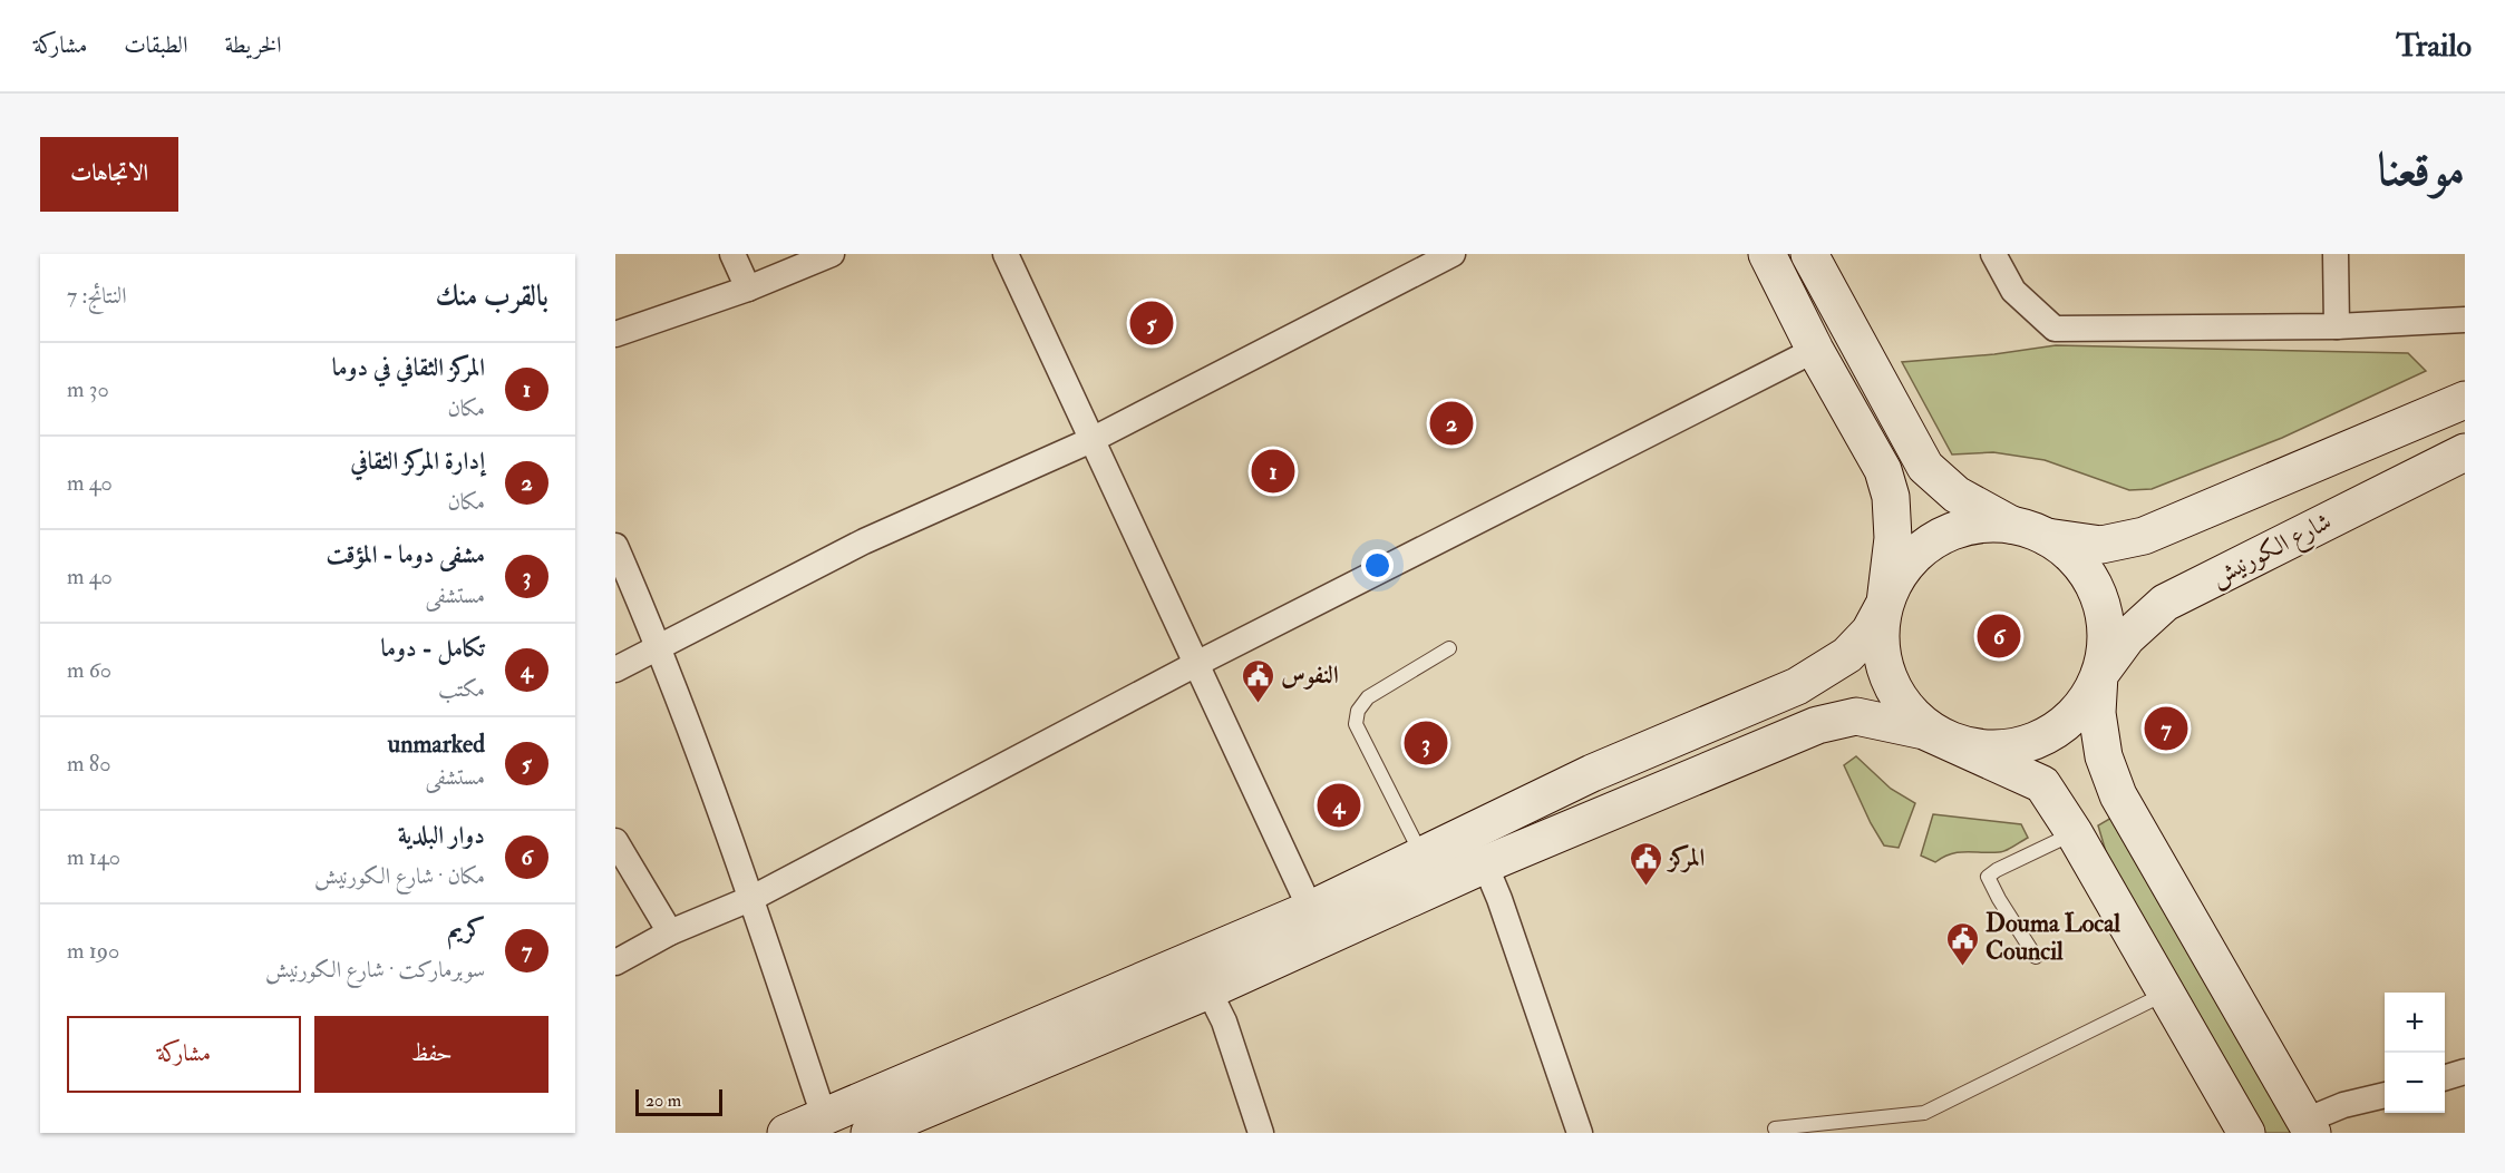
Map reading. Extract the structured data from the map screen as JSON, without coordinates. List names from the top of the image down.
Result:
{
  "streets": {
    "main road": ["شارع الكورنيش"]
  },
  "places": {
    "public building": ["النفوس", "المركز", "Douma Local Council"]
  },
  "scale_bar": "20 m",
  "page": {
    "header": "Trailo",
    "nav": ["الخريطة", "الطبقات", "مشاركة"],
    "title": "موقعنا",
    "buttons": [
      "الاتجاهات",
      ["حفظ", "مشاركة"]
    ],
    "heading": ["بالقرب منك", "النتائج: 7"],
    "pins": [
      "5",
      "2",
      "1",
      "6",
      "7",
      "3",
      "4"
    ],
    "list": [
      {
        "mark": "1",
        "name": "المركز الثقافي في دوما",
        "note": "مكان",
        "value": "30 m"
      },
      {
        "mark": "2",
        "name": "إدارة المركز الثقافي",
        "note": "مكان",
        "value": "40 m"
      },
      {
        "mark": "3",
        "name": "مشفى دوما - المؤقت",
        "note": "مستشفى",
        "value": "40 m"
      },
      {
        "mark": "4",
        "name": "تكامل - دوما",
        "note": "مكتب",
        "value": "60 m"
      },
      {
        "mark": "5",
        "name": "unmarked",
        "note": "مستشفى",
        "value": "80 m"
      },
      {
        "mark": "6",
        "name": "دوار البلدية",
        "note": "مكان · شارع الكورنيش",
        "value": "140 m"
      },
      {
        "mark": "7",
        "name": "كريم",
        "note": "سوبرماركت · شارع الكورنيش",
        "value": "190 m"
      }
    ],
    "map_buttons": ["+", "−"],
    "scale": "20 m"
  }
}
